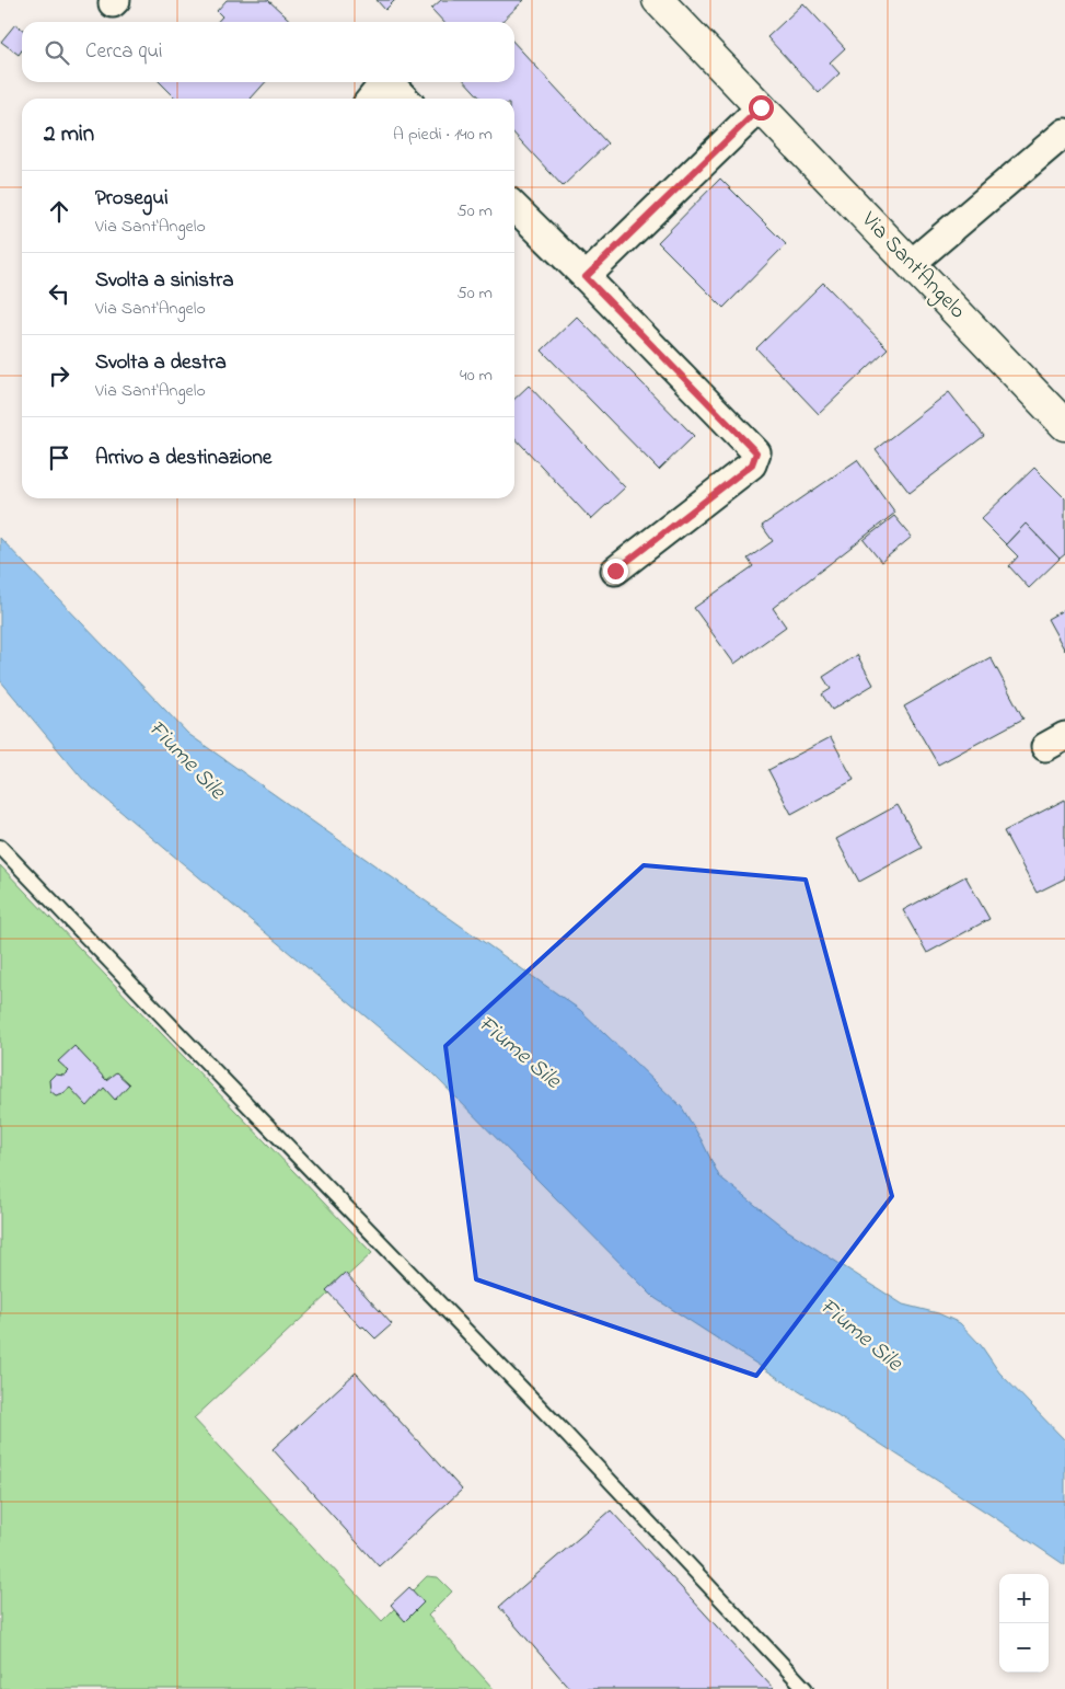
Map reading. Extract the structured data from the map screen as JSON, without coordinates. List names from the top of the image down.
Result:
{
  "streets": {
    "street": ["Via Sant'Angelo"]
  },
  "water": ["Fiume Sile"],
  "page": {
    "search": "Cerca qui",
    "heading": ["2 min", "A piedi · 140 m"],
    "list": [
      ["Prosegui", "Via Sant'Angelo", "50 m"],
      ["Svolta a sinistra", "Via Sant'Angelo", "50 m"],
      ["Svolta a destra", "Via Sant'Angelo", "40 m"],
      "Arrivo a destinazione"
    ],
    "map_buttons": ["+", "−"]
  }
}
